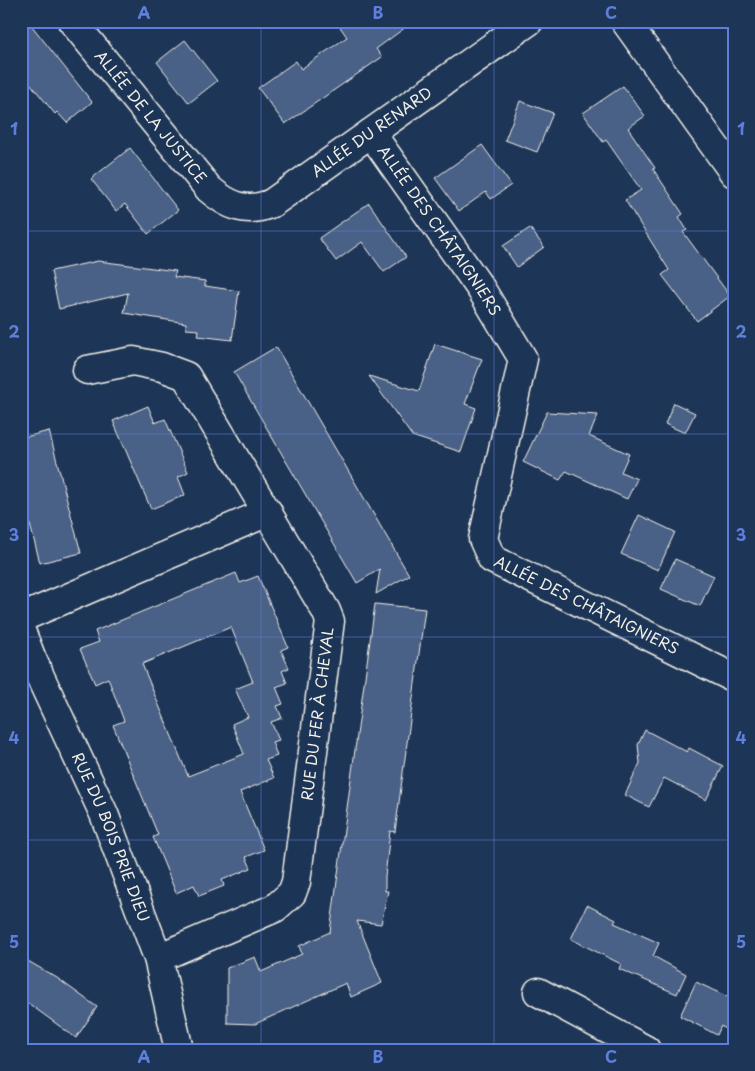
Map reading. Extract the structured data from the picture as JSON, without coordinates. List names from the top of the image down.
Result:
{
  "streets": {
    "street": [
      "ALLÉE DE LA JUSTICE",
      "ALLÉE DU RENARD",
      "ALLÉE DES CHÂTAIGNIERS",
      "RUE DU FER À CHEVAL",
      "RUE DU BOIS PRIE DIEU"
    ]
  },
  "crossings": [
    ["ALLÉE DE LA JUSTICE", "ALLÉE DU RENARD"],
    ["ALLÉE DU RENARD", "ALLÉE DES CHÂTAIGNIERS"],
    ["RUE DU FER À CHEVAL", "RUE DU BOIS PRIE DIEU"]
  ],
  "grid": {
    "columns": ["A", "B", "C"],
    "rows": [
      "1",
      "2",
      "3",
      "4",
      "5"
    ]
  }
}
